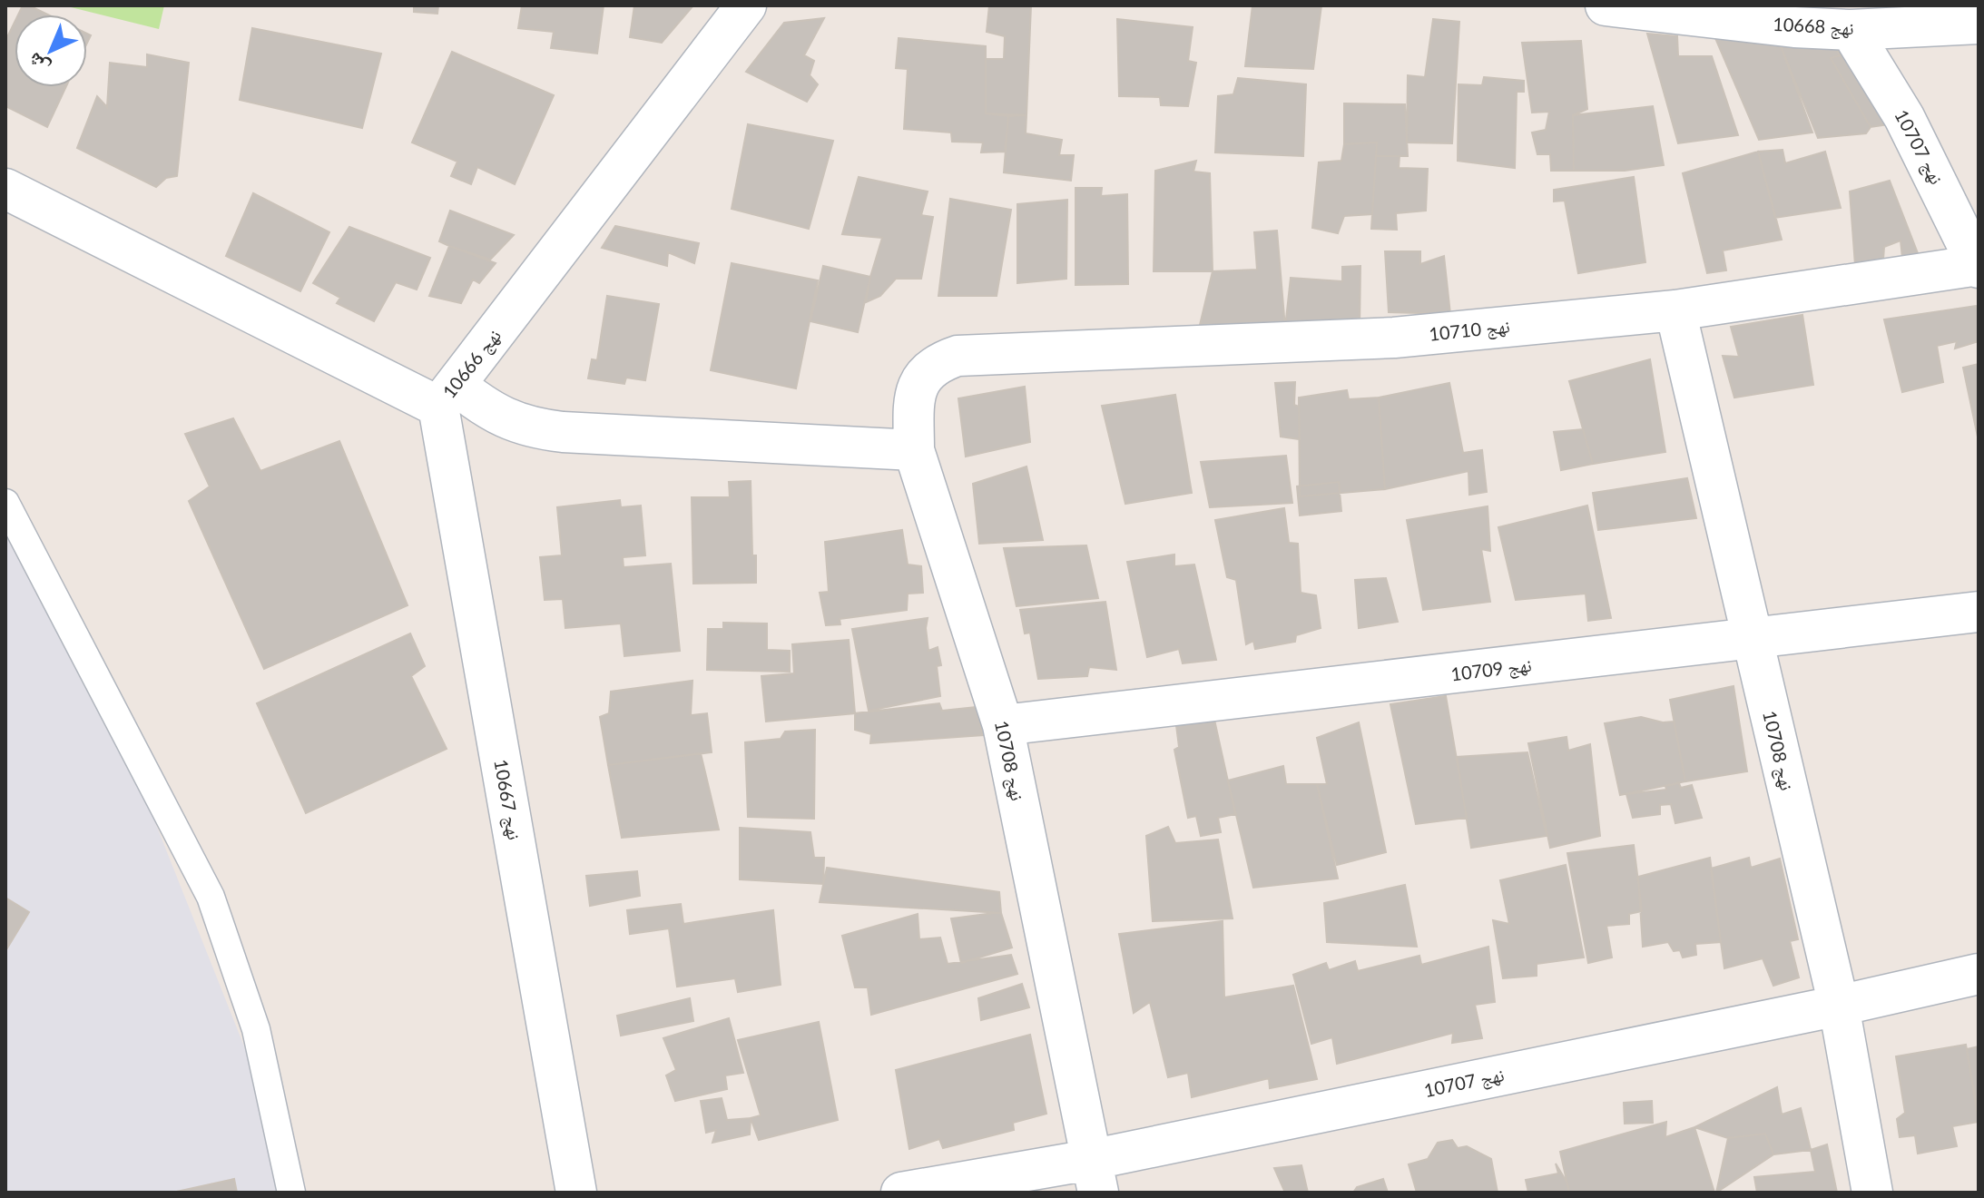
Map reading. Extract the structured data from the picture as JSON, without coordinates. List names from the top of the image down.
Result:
{
  "streets": {
    "street": [
      "نهج 10668",
      "نهج 10707",
      "نهج 10710",
      "نهج 10666",
      "نهج 10709",
      "نهج 10708",
      "نهج 10667"
    ]
  },
  "crossings": [
    ["نهج 10668", "نهج 10707"],
    ["نهج 10707", "نهج 10710"],
    ["نهج 10707", "نهج 10708"],
    ["نهج 10710", "نهج 10708"],
    ["نهج 10666", "نهج 10667"],
    ["نهج 10709", "نهج 10708"]
  ],
  "north": "bottom left"
}
